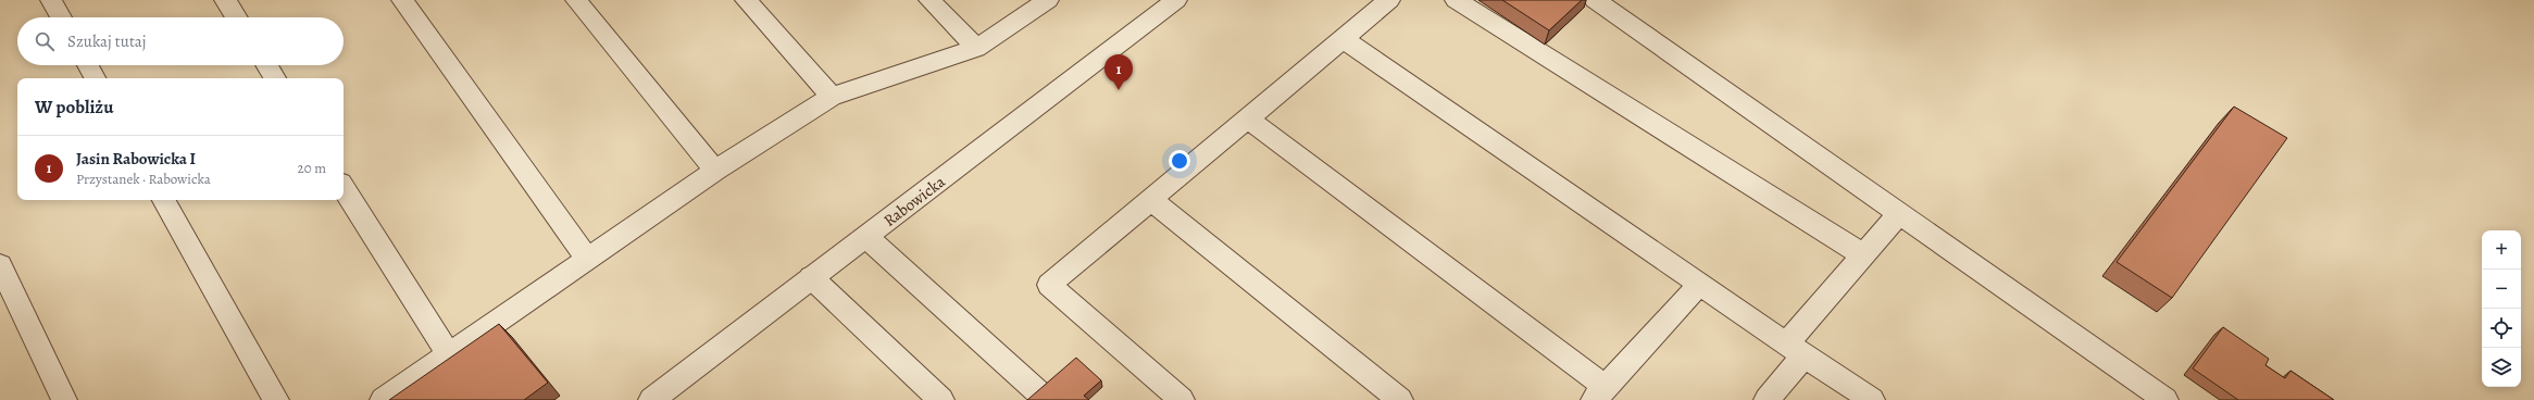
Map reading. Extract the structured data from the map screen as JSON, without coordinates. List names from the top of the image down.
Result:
{
  "streets": {
    "street": ["Rabowicka"]
  },
  "page": {
    "search": "Szukaj tutaj",
    "pins": "1",
    "heading": "W pobliżu",
    "list": [
      {
        "mark": "1",
        "name": "Jasin Rabowicka I",
        "note": "Przystanek · Rabowicka",
        "value": "20 m"
      }
    ],
    "map_buttons": ["+", "−"]
  }
}
